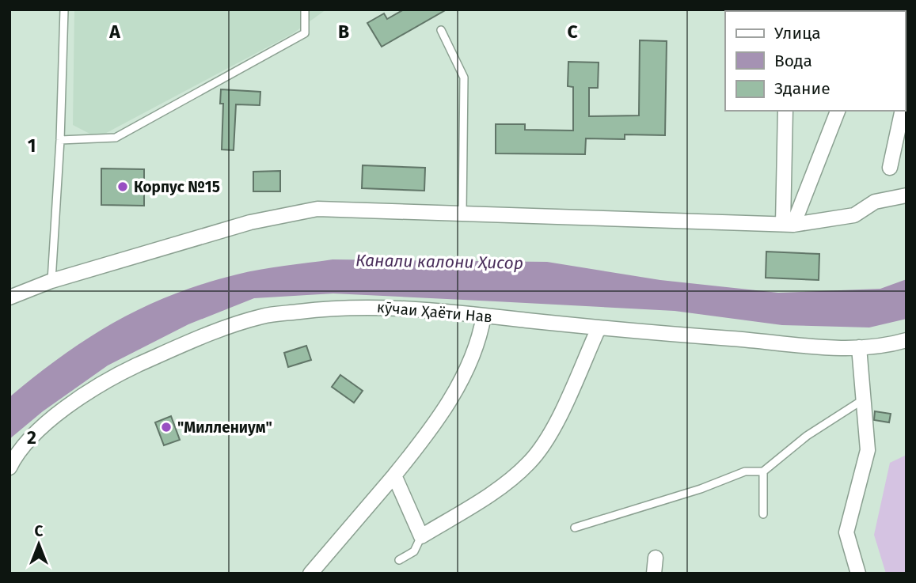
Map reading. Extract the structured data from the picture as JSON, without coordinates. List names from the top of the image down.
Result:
{
  "streets": {
    "street": ["кӯчаи Ҳаёти Нав"]
  },
  "water": ["Канали калони Ҳисор"],
  "places": ["Корпус №15", "\"Миллениум\""],
  "legend": ["Улица", "Вода", "Здание"],
  "north": "top",
  "grid": {
    "columns": ["A", "B", "C"],
    "rows": ["1", "2"]
  }
}
